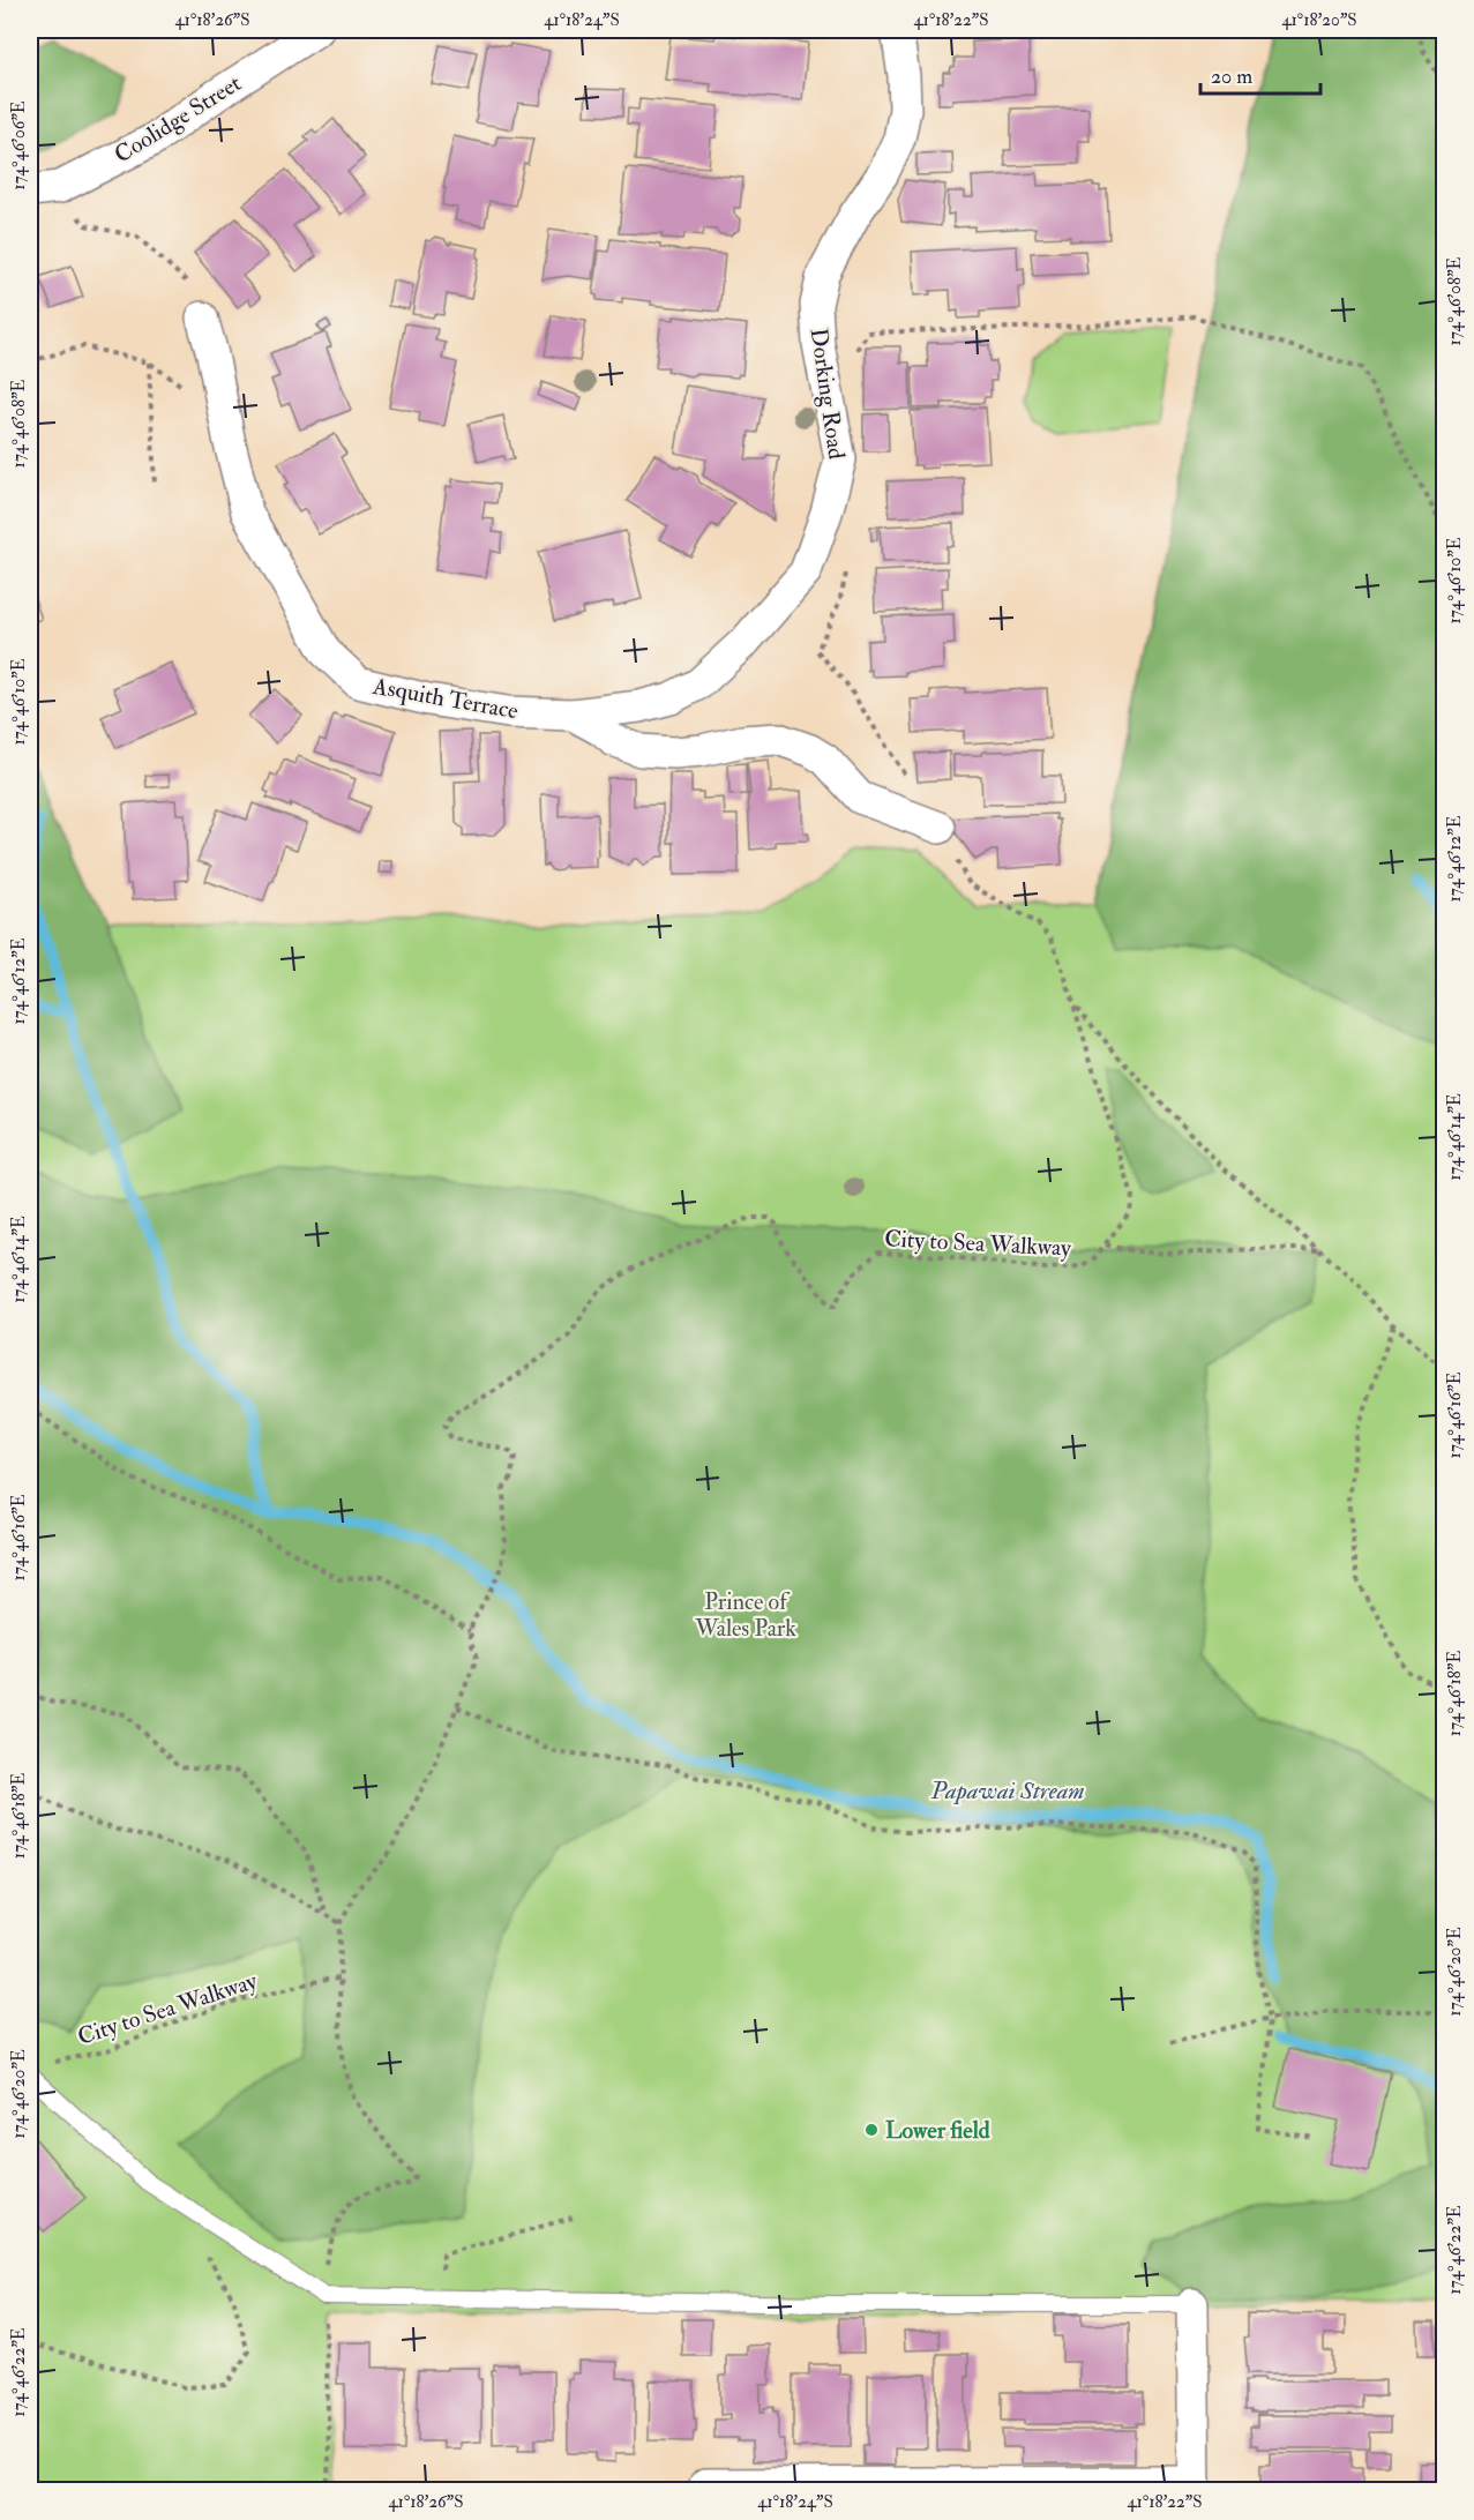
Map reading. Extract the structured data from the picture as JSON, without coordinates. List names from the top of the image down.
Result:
{
  "streets": {
    "street": ["Coolidge Street", "Dorking Road", "Asquith Terrace"],
    "path": ["City to Sea Walkway"]
  },
  "crossings": [
    ["Dorking Road", "Asquith Terrace"],
    ["Asquith Terrace", "City to Sea Walkway"]
  ],
  "water": ["Papawai Stream"],
  "parks": ["Prince of Wales Park"],
  "places": ["Lower field"],
  "scale_bar": "20 m",
  "coordinates": [
    "41°18'26\"S",
    "41°18'24\"S",
    "41°18'22\"S",
    "41°18'20\"S",
    "174°46'06\"E",
    "174°46'08\"E",
    "174°46'10\"E",
    "174°46'12\"E",
    "174°46'14\"E",
    "174°46'16\"E",
    "174°46'18\"E",
    "174°46'20\"E",
    "174°46'22\"E"
  ]
}
